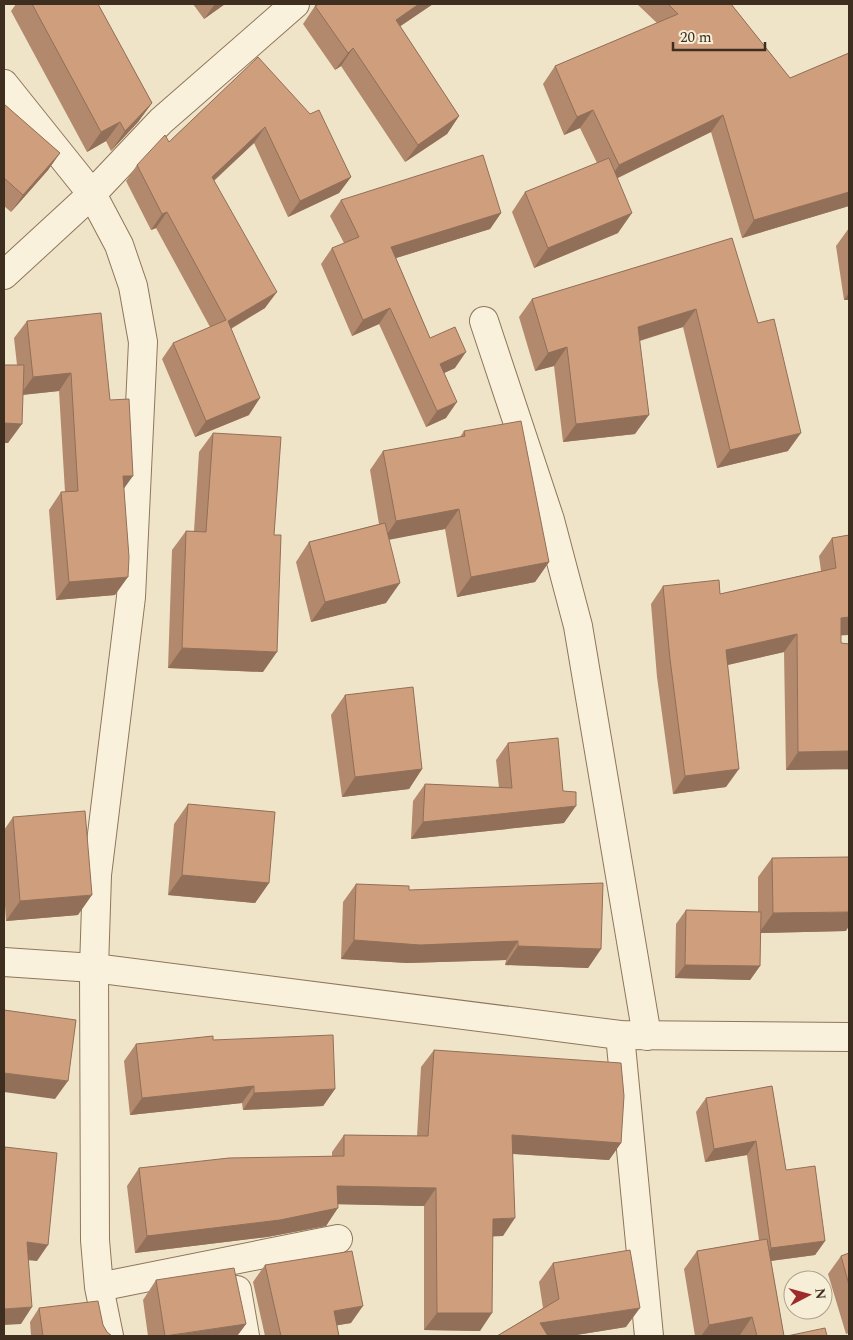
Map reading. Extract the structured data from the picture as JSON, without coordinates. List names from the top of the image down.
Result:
{
  "scale_bar": "20 m",
  "north": "right"
}
